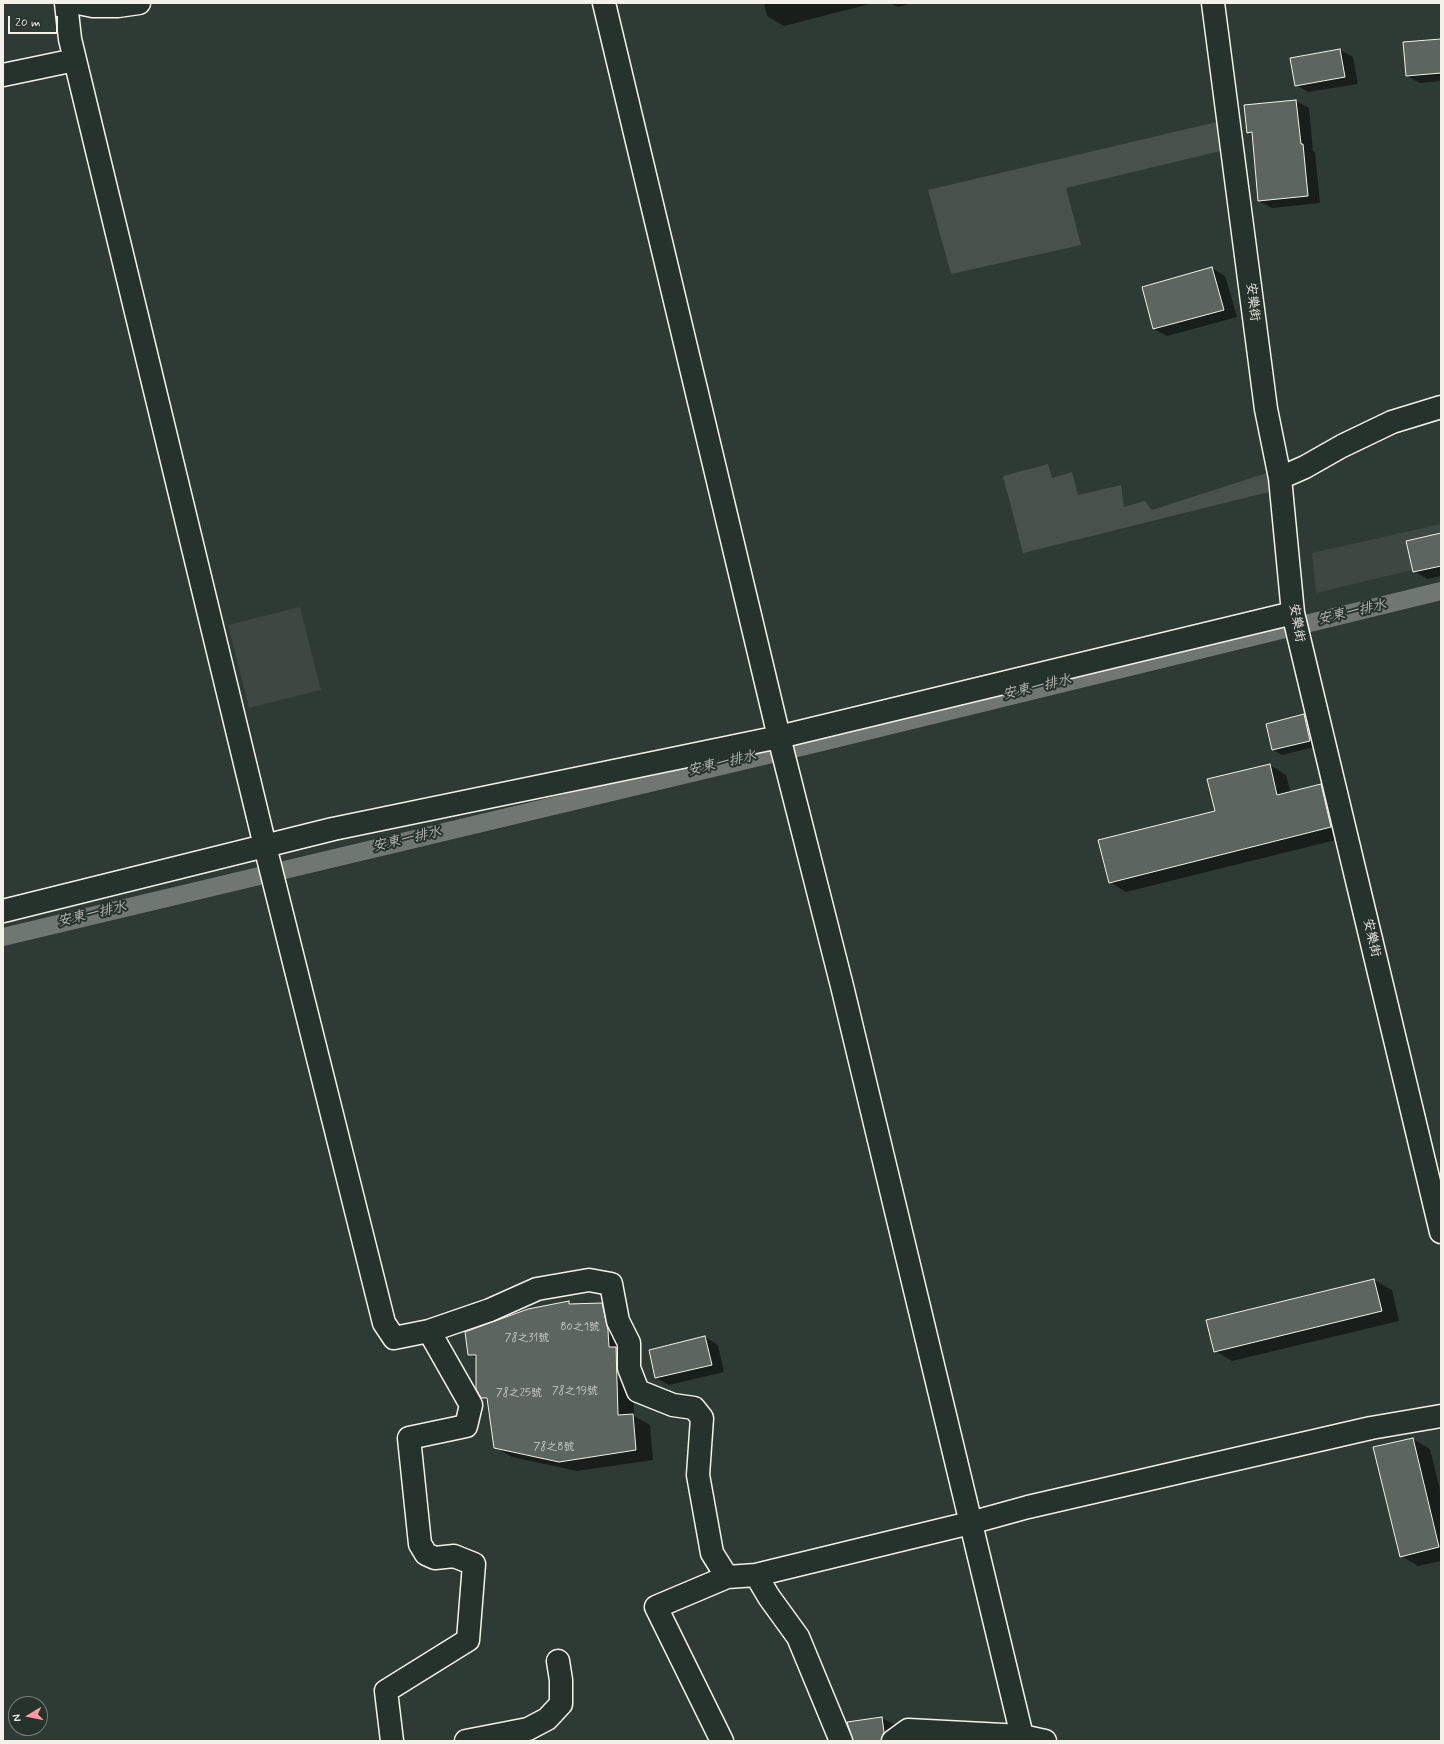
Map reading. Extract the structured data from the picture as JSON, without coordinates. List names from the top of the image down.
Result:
{
  "streets": {
    "street": ["安樂街"]
  },
  "water": ["安東一排水"],
  "house_numbers": [
    "80之1號",
    "78之31號",
    "78之19號",
    "78之25號",
    "78之8號"
  ],
  "scale_bar": "20 m",
  "north": "left"
}
